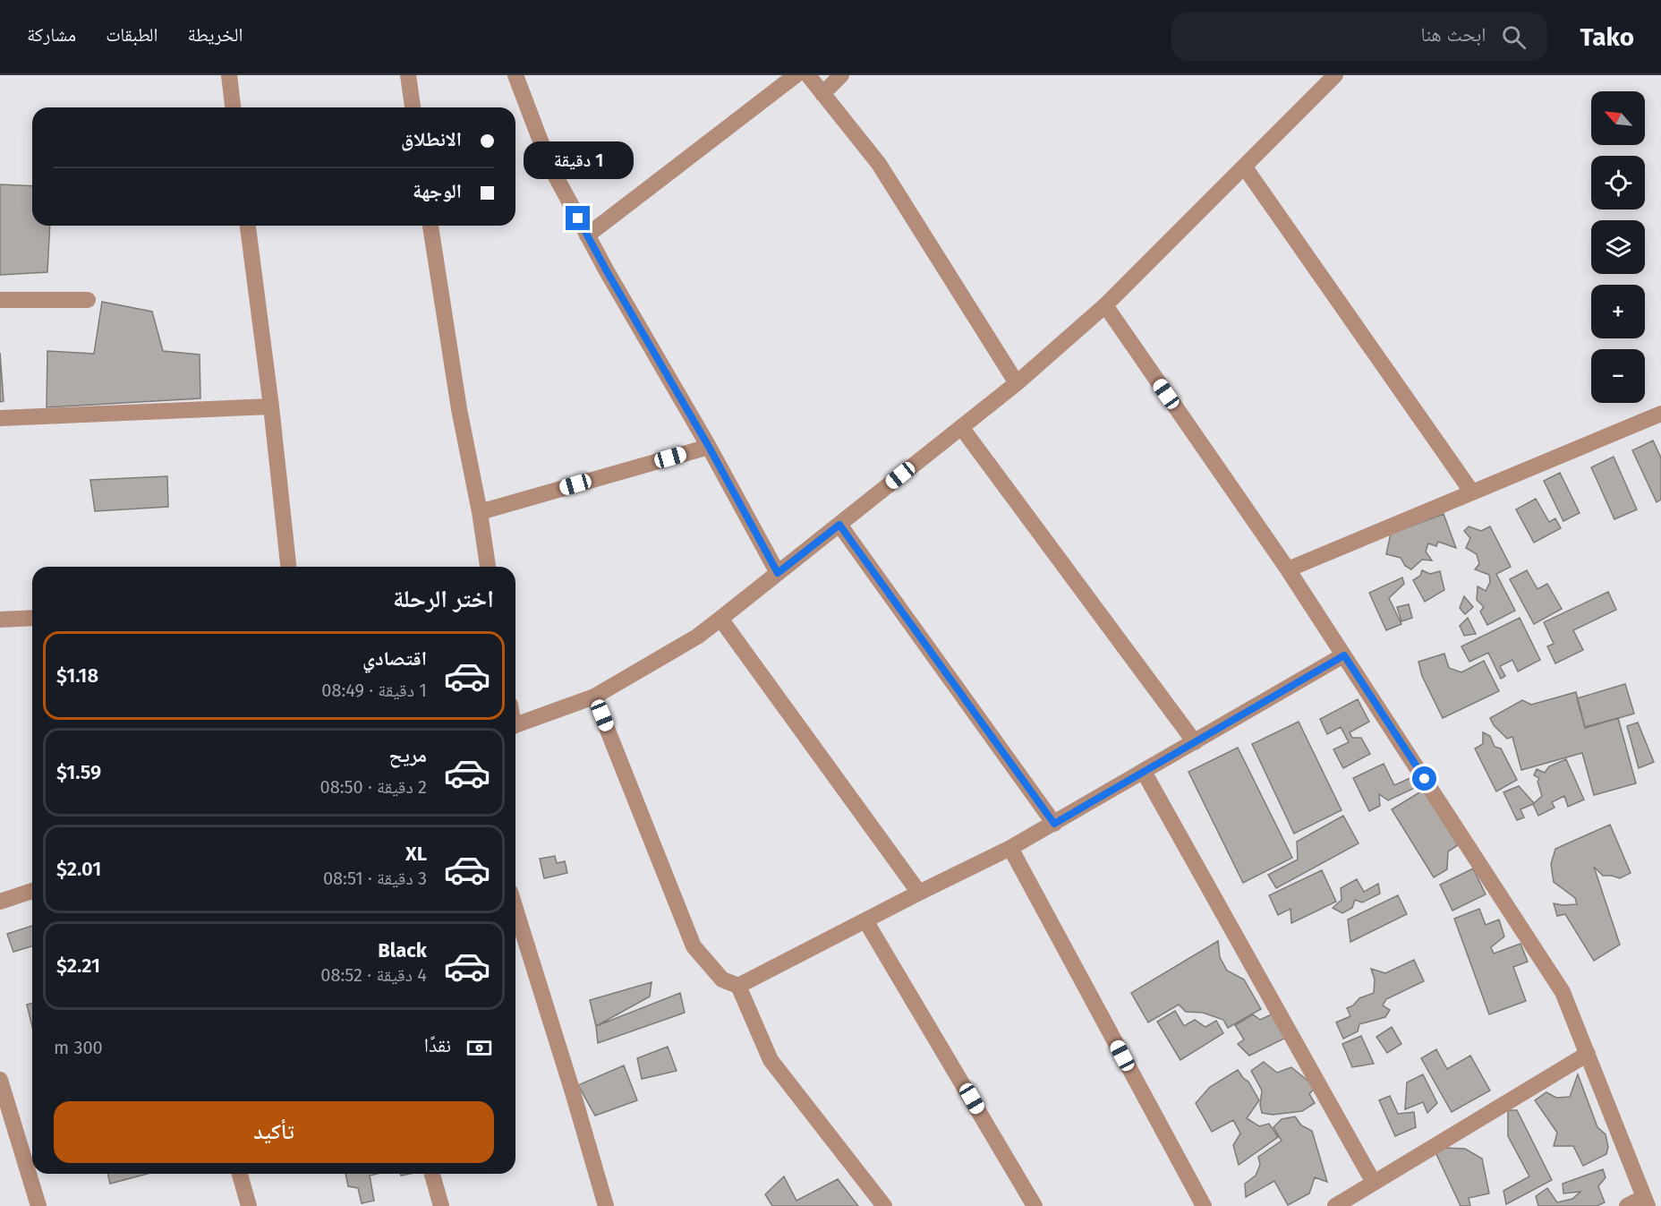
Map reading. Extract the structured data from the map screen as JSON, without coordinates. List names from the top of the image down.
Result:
{
  "north": "top left",
  "page": {
    "header": "Tako",
    "search": "ابحث هنا",
    "nav": ["الخريطة", "الطبقات", "مشاركة"],
    "map_buttons": ["+", "−"],
    "banner": ["الانطلاق", "الوجهة"],
    "bubble": "1 دقيقة",
    "heading": "اختر الرحلة",
    "list": [
      {
        "name": "اقتصادي",
        "note": "1 دقيقة · 08:49",
        "value": "$1.18"
      },
      {
        "name": "مريح",
        "note": "2 دقيقة · 08:50",
        "value": "$1.59"
      },
      {
        "name": "XL",
        "note": "3 دقيقة · 08:51",
        "value": "$2.01"
      },
      {
        "name": "Black",
        "note": "4 دقيقة · 08:52",
        "value": "$2.21"
      }
    ],
    "pay": ["نقدًا", "300 m"],
    "buttons": "تأكيد"
  }
}
